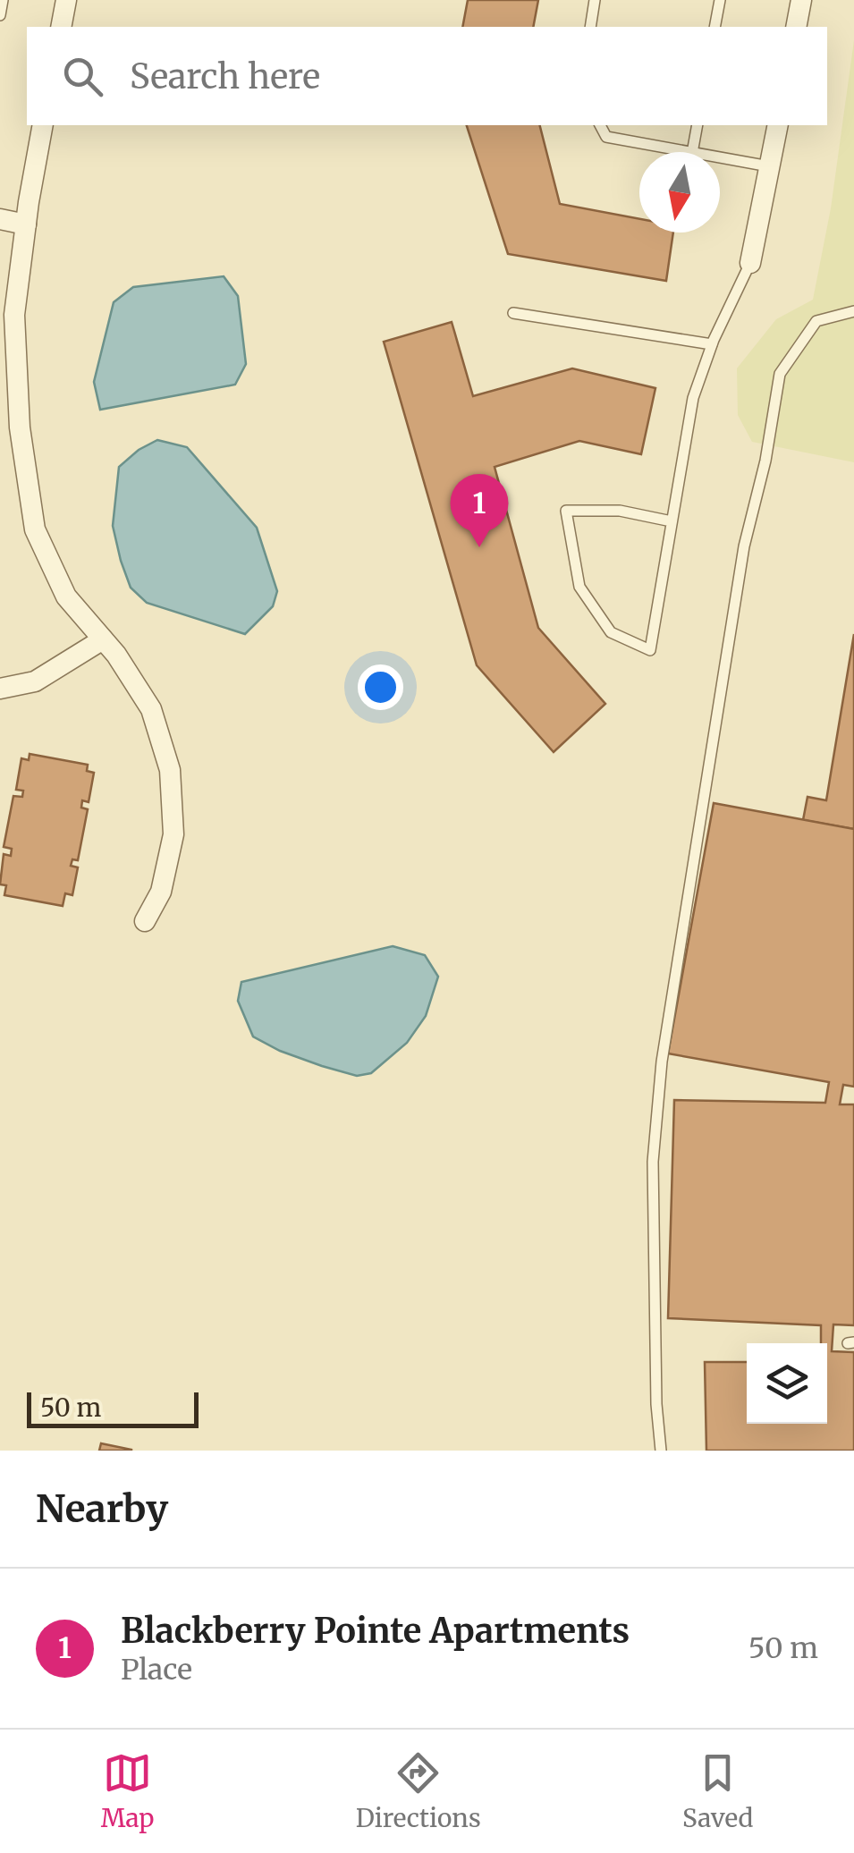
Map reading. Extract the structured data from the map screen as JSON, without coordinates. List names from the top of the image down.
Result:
{
  "scale_bar": "50 m",
  "north": "bottom",
  "page": {
    "search": "Search here",
    "pins": "1",
    "scale": "50 m",
    "heading": "Nearby",
    "list": [
      {
        "mark": "1",
        "name": "Blackberry Pointe Apartments",
        "note": "Place",
        "value": "50 m"
      }
    ],
    "nav": ["Map", "Directions", "Saved"]
  }
}
